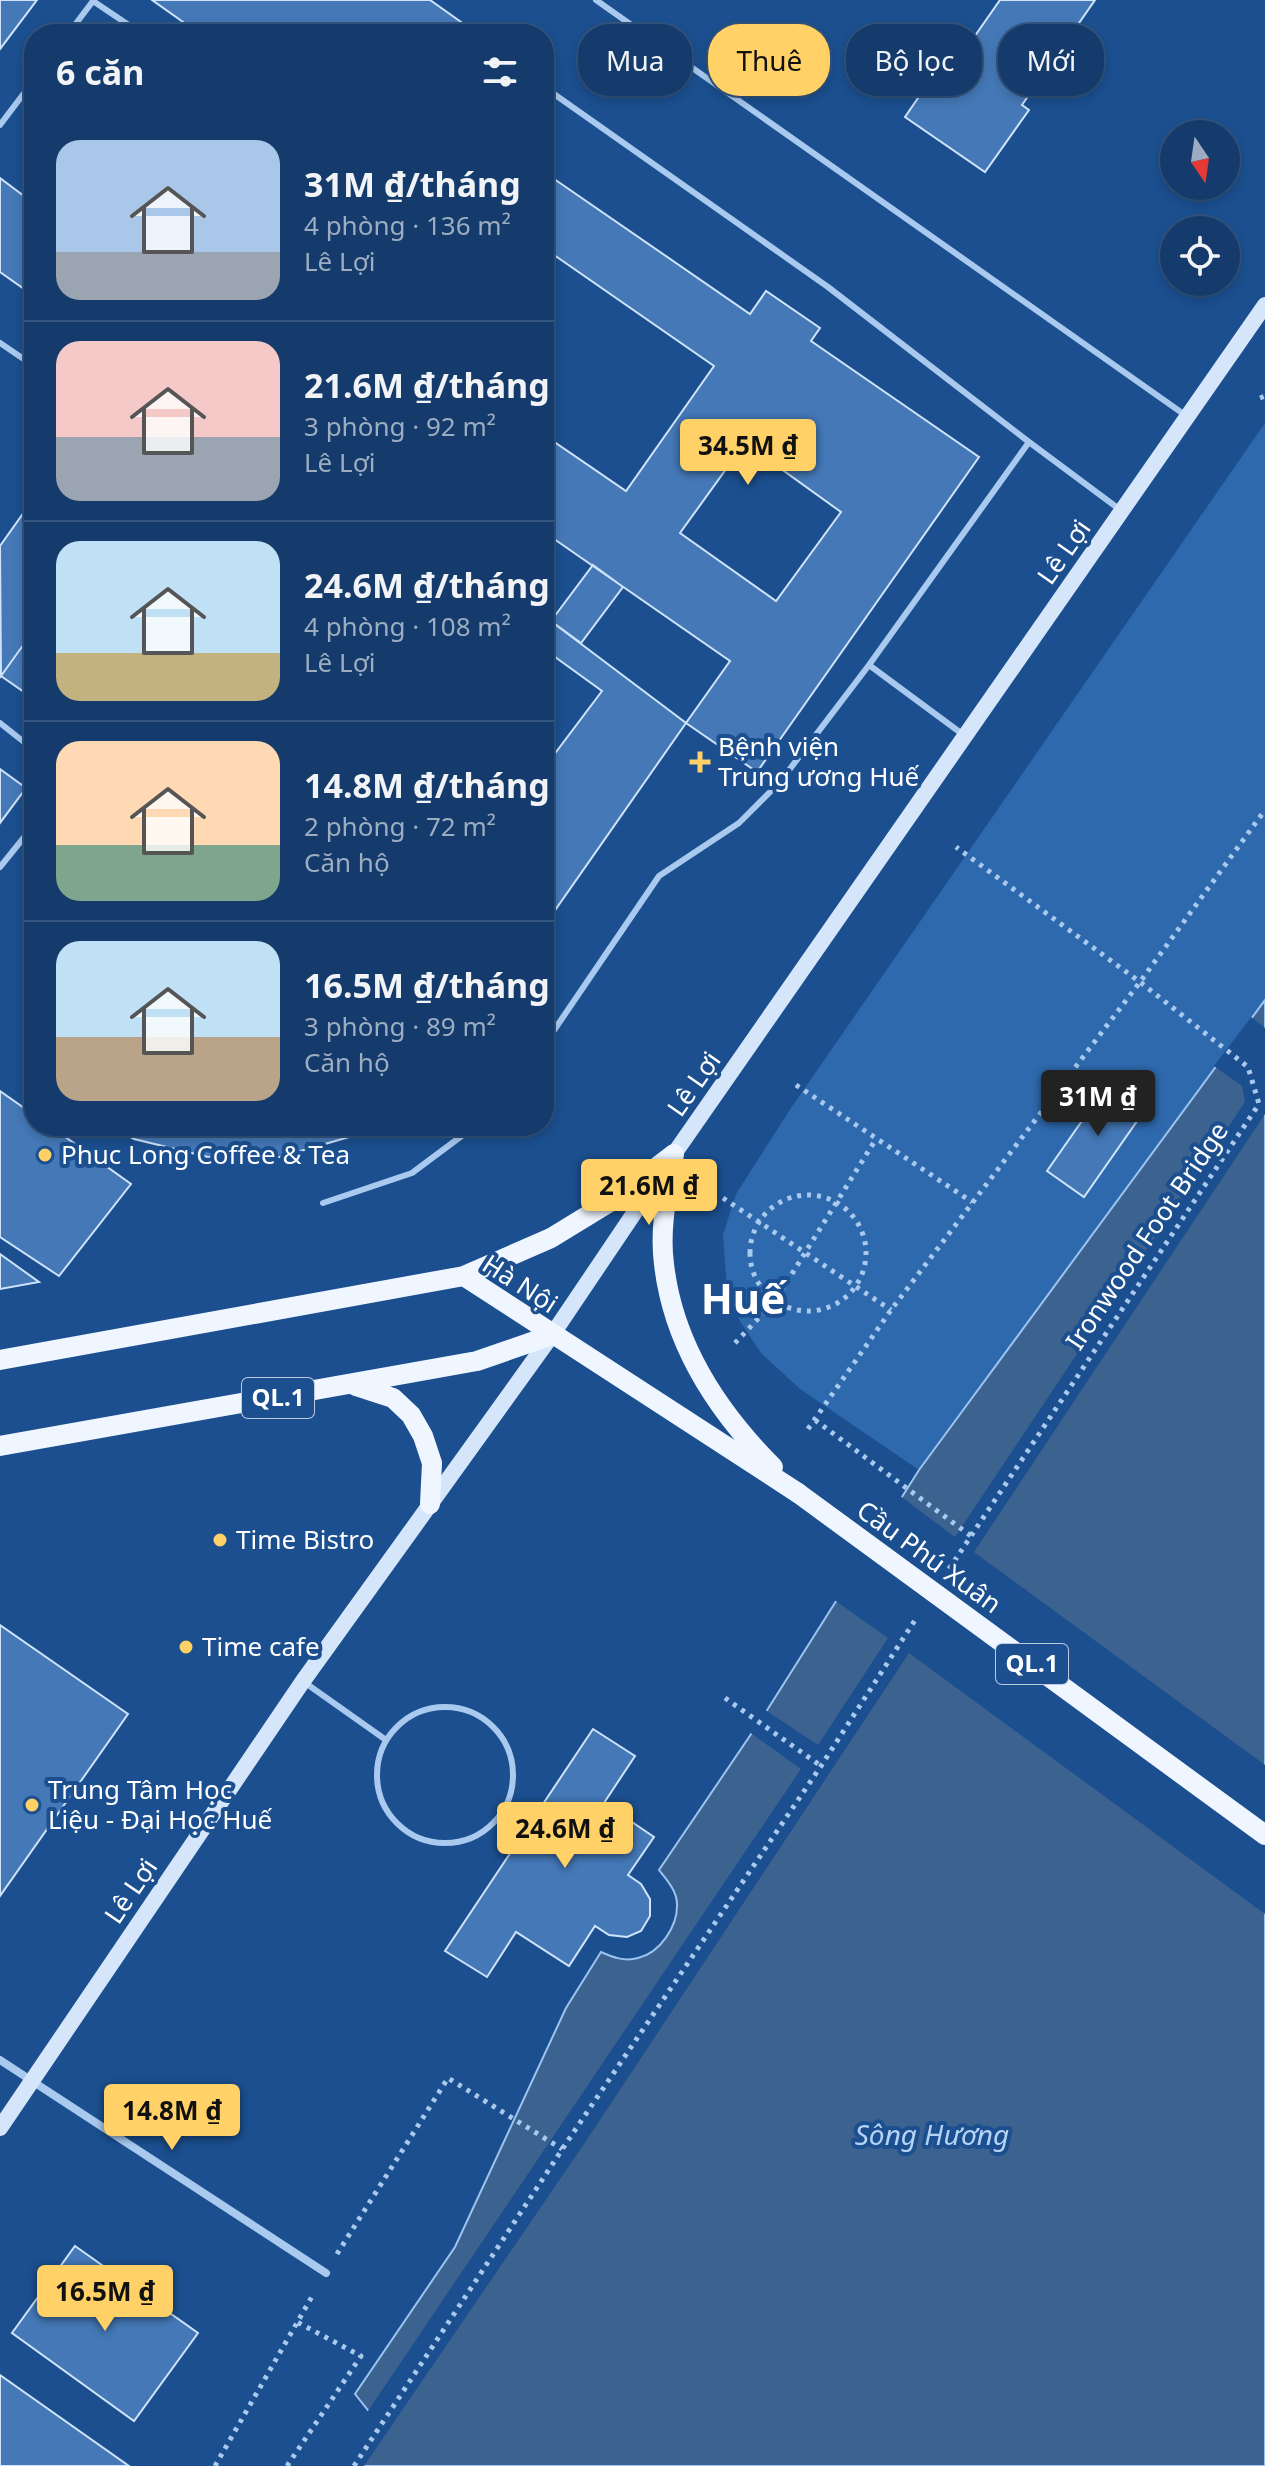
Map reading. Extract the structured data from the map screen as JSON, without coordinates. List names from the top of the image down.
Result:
{
  "streets": {
    "main road": [
      "Lê Lợi",
      "Hà Nội",
      "QL.1",
      "Cầu Phú Xuân"
    ],
    "path": ["Ironwood Foot Bridge"]
  },
  "crossings": [
    ["Lê Lợi", "Hà Nội"],
    ["Lê Lợi", "Cầu Phú Xuân"],
    ["Hà Nội", "Cầu Phú Xuân"]
  ],
  "districts": ["Huế"],
  "water": ["Sông Hương"],
  "places": {
    "health": ["Bệnh viện Trung ương Huế"],
    "other": [
      "Phuc Long Coffee & Tea",
      "Time Bistro",
      "Time cafe",
      "Trung Tâm Học Liệu - Đại Học Huế"
    ]
  },
  "north": "bottom",
  "page": {
    "chip": [
      "Mua",
      "Thuê",
      "Bộ lọc",
      "Mới"
    ],
    "heading": "6 căn",
    "list": [
      {
        "name": "31M ₫/tháng",
        "note": "4 phòng · 136 m² · Lê Lợi"
      },
      {
        "name": "21.6M ₫/tháng",
        "note": "3 phòng · 92 m² · Lê Lợi"
      },
      {
        "name": "24.6M ₫/tháng",
        "note": "4 phòng · 108 m² · Lê Lợi"
      },
      {
        "name": "14.8M ₫/tháng",
        "note": "2 phòng · 72 m² · Căn hộ"
      },
      {
        "name": "16.5M ₫/tháng",
        "note": "3 phòng · 89 m² · Căn hộ"
      }
    ],
    "price": [
      "34.5M ₫",
      "31M ₫",
      "21.6M ₫",
      "24.6M ₫",
      "14.8M ₫",
      "16.5M ₫"
    ]
  }
}
